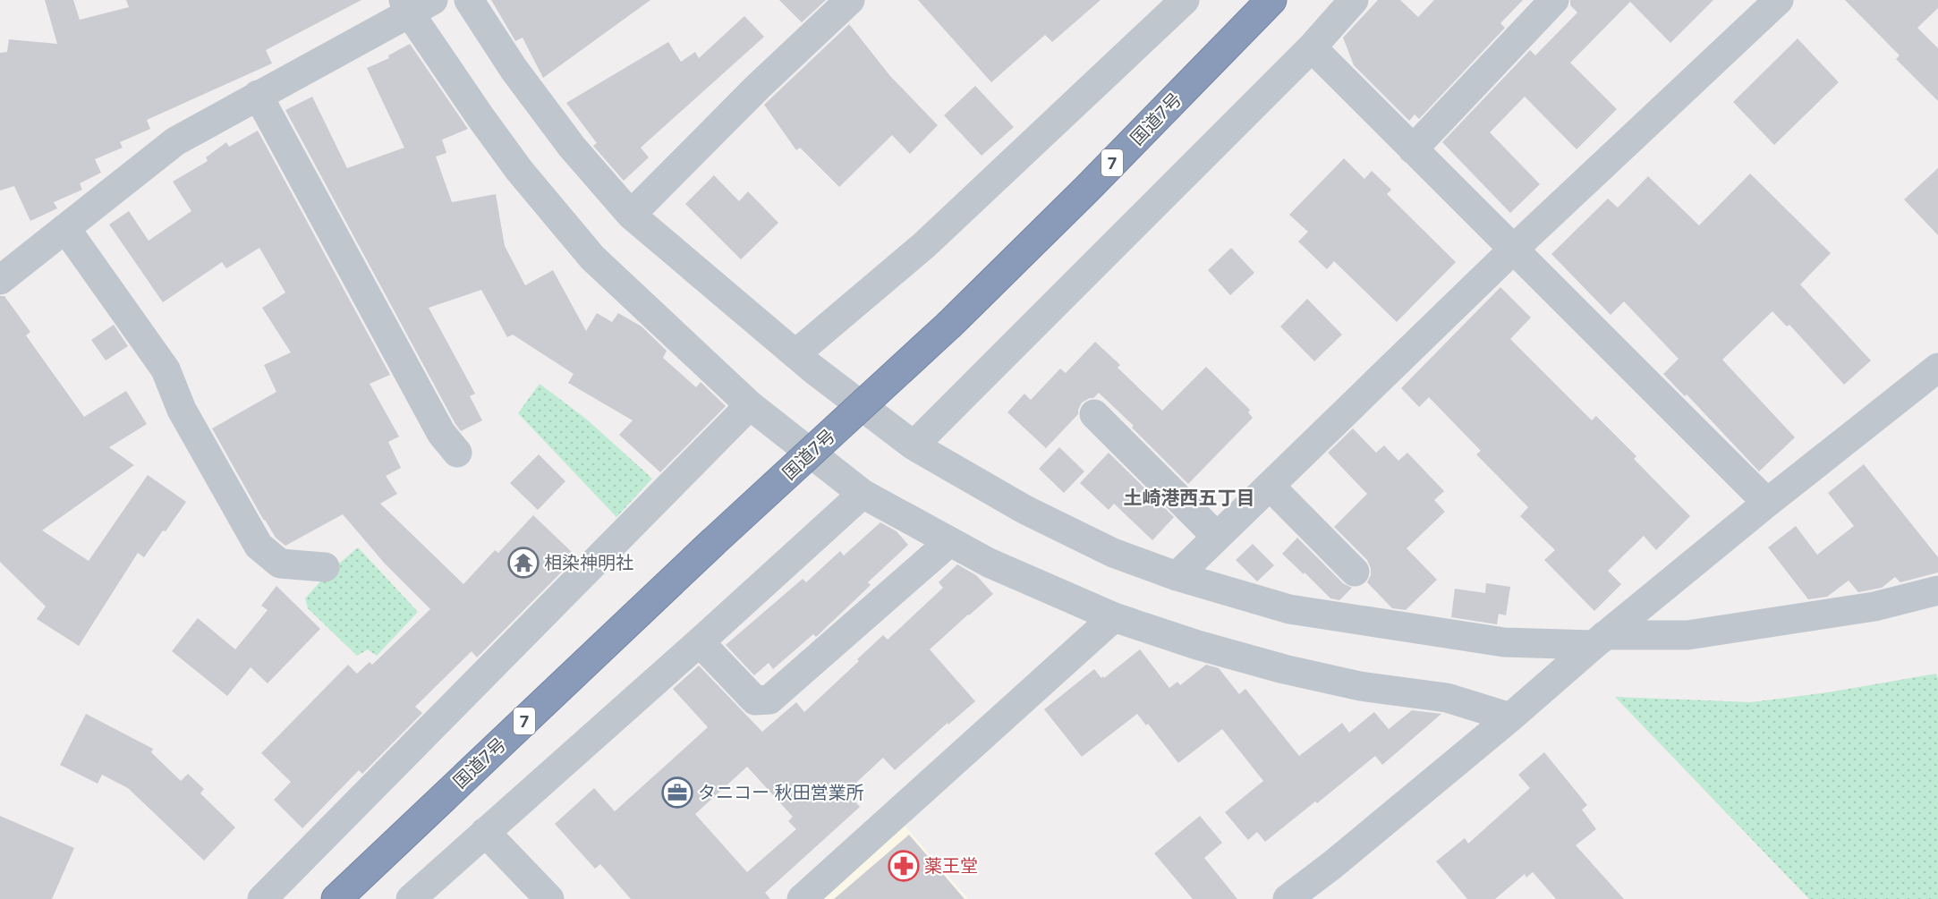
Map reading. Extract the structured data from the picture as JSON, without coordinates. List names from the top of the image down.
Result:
{
  "streets": {
    "highway": ["国道7号", "7"]
  },
  "districts": ["土崎港西五丁目"],
  "places": {
    "temple": ["相染神明社"],
    "office": ["タニコー 秋田営業所"],
    "pharmacy": ["薬王堂"]
  }
}
